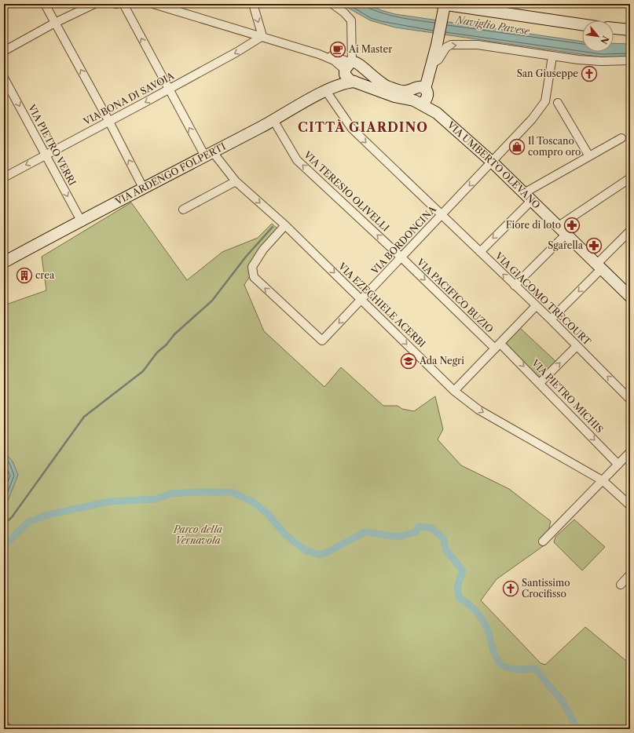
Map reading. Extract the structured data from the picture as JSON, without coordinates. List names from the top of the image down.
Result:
{
  "streets": {
    "street": [
      "VIA BONA DI SAVOIA",
      "VIA PIETRO VERRI",
      "VIA UMBERTO OLEVANO",
      "VIA ARDENGO FOLPERTI",
      "VIA TERESIO OLIVELLI",
      "VIA BORDONCINA",
      "VIA PACIFICO BUZIO",
      "VIA GIACOMO TRECOURT",
      "VIA EZECHIELE ACERBI",
      "VIA PIETRO MICHIS"
    ]
  },
  "crossings": [
    ["VIA BONA DI SAVOIA", "VIA PIETRO VERRI"],
    ["VIA BONA DI SAVOIA", "VIA EZECHIELE ACERBI"],
    ["VIA PIETRO VERRI", "VIA ARDENGO FOLPERTI"],
    ["VIA UMBERTO OLEVANO", "VIA ARDENGO FOLPERTI"],
    ["VIA UMBERTO OLEVANO", "VIA BORDONCINA"],
    ["VIA ARDENGO FOLPERTI", "VIA TERESIO OLIVELLI"],
    ["VIA ARDENGO FOLPERTI", "VIA GIACOMO TRECOURT"],
    ["VIA ARDENGO FOLPERTI", "VIA EZECHIELE ACERBI"],
    ["VIA TERESIO OLIVELLI", "VIA BORDONCINA"],
    ["VIA TERESIO OLIVELLI", "VIA PACIFICO BUZIO"],
    ["VIA BORDONCINA", "VIA PACIFICO BUZIO"],
    ["VIA BORDONCINA", "VIA GIACOMO TRECOURT"],
    ["VIA BORDONCINA", "VIA EZECHIELE ACERBI"],
    ["VIA PACIFICO BUZIO", "VIA PIETRO MICHIS"]
  ],
  "one_way": [
    "VIA BONA DI SAVOIA",
    "VIA PIETRO VERRI",
    "VIA TERESIO OLIVELLI",
    "VIA PACIFICO BUZIO",
    "VIA PIETRO MICHIS"
  ],
  "districts": ["CITTÀ GIARDINO"],
  "water": ["Naviglio Pavese"],
  "parks": ["Parco della Vernavola"],
  "places": {
    "cafe": ["Ai Master"],
    "church": ["San Giuseppe", "Santissimo Crocifisso"],
    "shop": ["Il Toscano compro oro"],
    "pharmacy": ["Fiore di loto", "Sgarella"],
    "building": ["crea"],
    "school or university": ["Ada Negri"]
  },
  "north": "bottom right"
}
